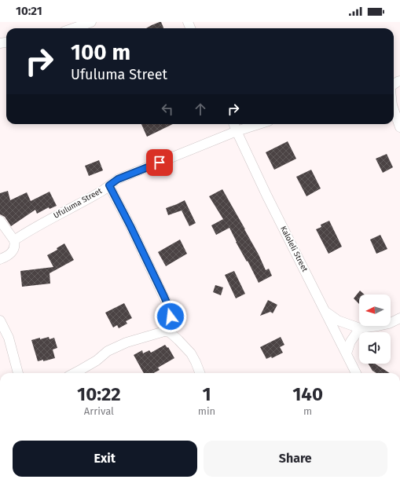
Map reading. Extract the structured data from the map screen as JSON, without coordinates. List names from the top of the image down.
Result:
{
  "streets": {
    "street": ["Ufuluma Street", "Kaloleli Street"]
  },
  "crossings": [
    ["Ufuluma Street", "Kaloleli Street"]
  ],
  "north": "left",
  "page": {
    "status": "10:21",
    "turn": ["100 m", "Ufuluma Street"],
    "eta": [
      "10:22",
      "Arrival",
      "1",
      "min",
      "140",
      "m"
    ],
    "buttons": ["Exit", "Share"]
  }
}
